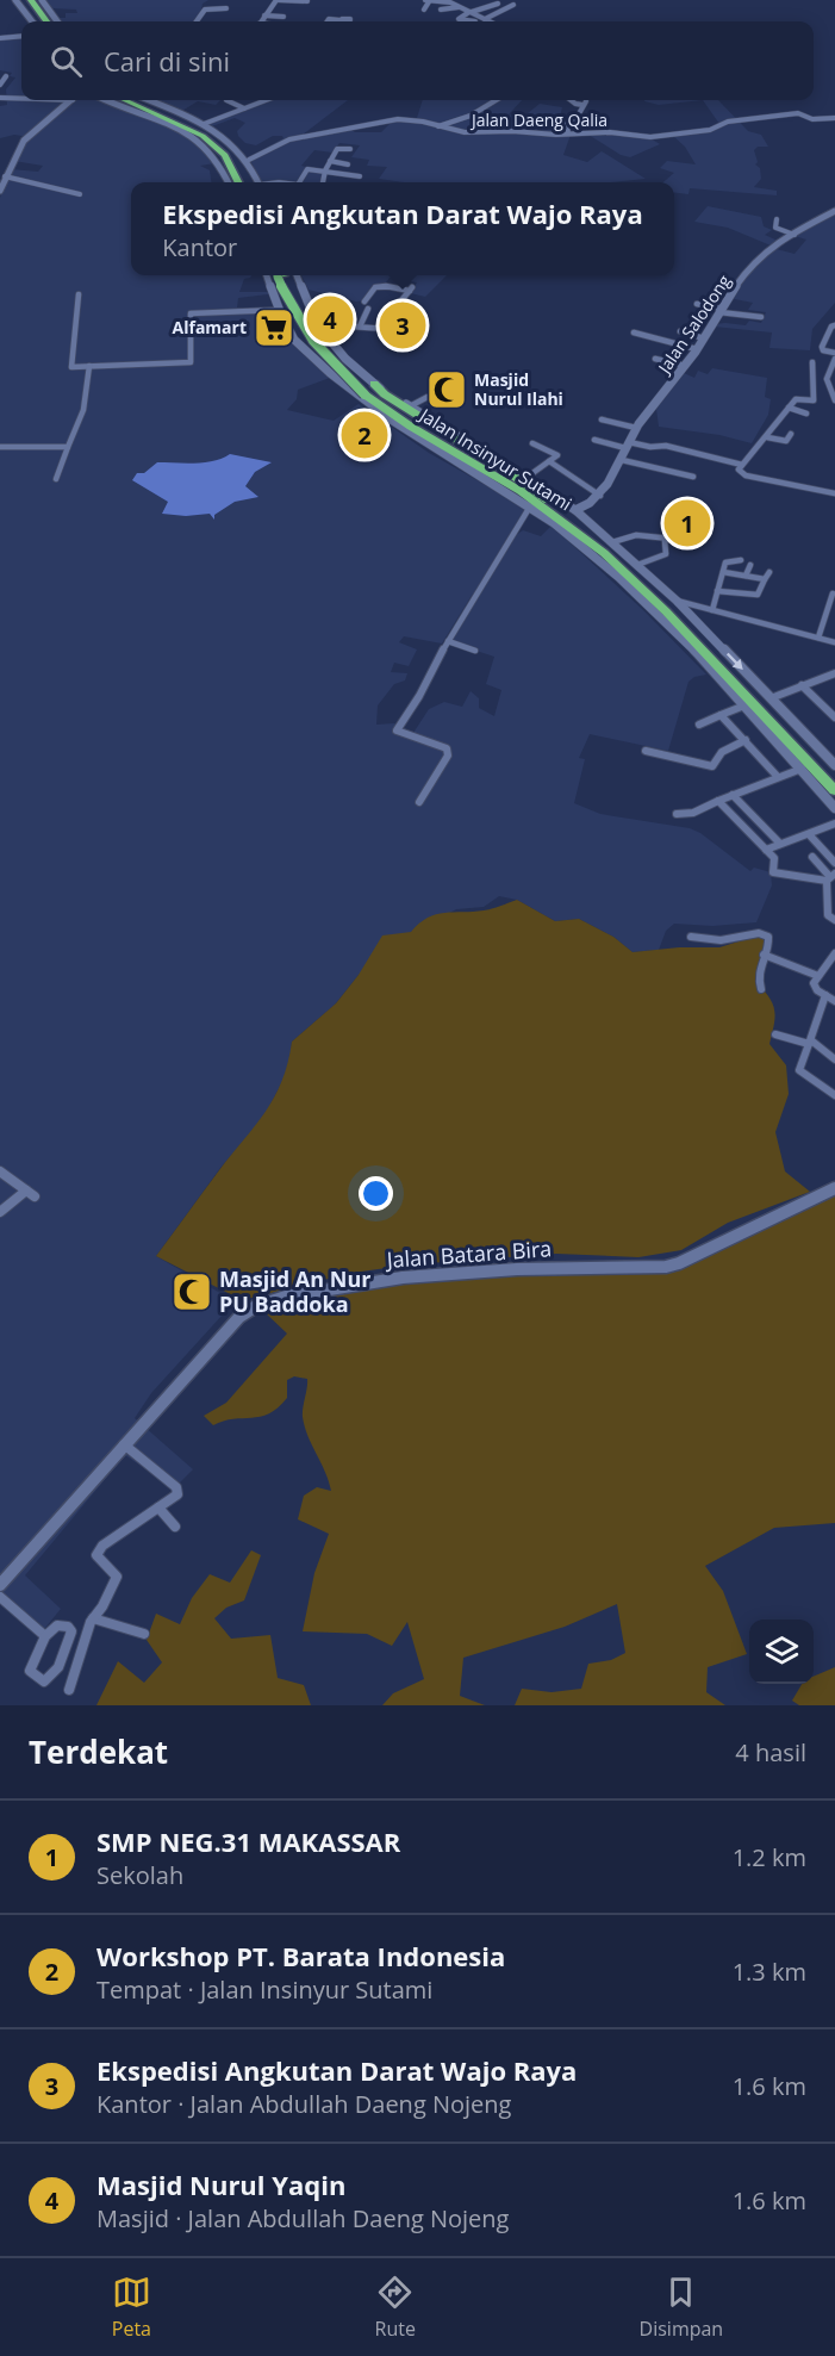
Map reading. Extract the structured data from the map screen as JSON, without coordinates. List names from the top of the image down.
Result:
{
  "streets": {
    "highway": ["Jalan Insinyur Sutami"],
    "street": ["Jalan Daeng Qalia", "Jalan Salodong", "Jalan Batara Bira"]
  },
  "places": {
    "supermarket": ["Alfamart"],
    "mosque": ["Masjid Nurul Ilahi", "Masjid An Nur PU Baddoka"]
  },
  "page": {
    "search": "Cari di sini",
    "popup": ["Ekspedisi Angkutan Darat Wajo Raya", "Kantor"],
    "pins": [
      "4",
      "3",
      "2",
      "1"
    ],
    "heading": ["Terdekat", "4 hasil"],
    "list": [
      {
        "mark": "1",
        "name": "SMP NEG.31 MAKASSAR",
        "note": "Sekolah",
        "value": "1.2 km"
      },
      {
        "mark": "2",
        "name": "Workshop PT. Barata Indonesia",
        "note": "Tempat · Jalan Insinyur Sutami",
        "value": "1.3 km"
      },
      {
        "mark": "3",
        "name": "Ekspedisi Angkutan Darat Wajo Raya",
        "note": "Kantor · Jalan Abdullah Daeng Nojeng",
        "value": "1.6 km"
      },
      {
        "mark": "4",
        "name": "Masjid Nurul Yaqin",
        "note": "Masjid · Jalan Abdullah Daeng Nojeng",
        "value": "1.6 km"
      }
    ],
    "nav": ["Peta", "Rute", "Disimpan"]
  }
}
